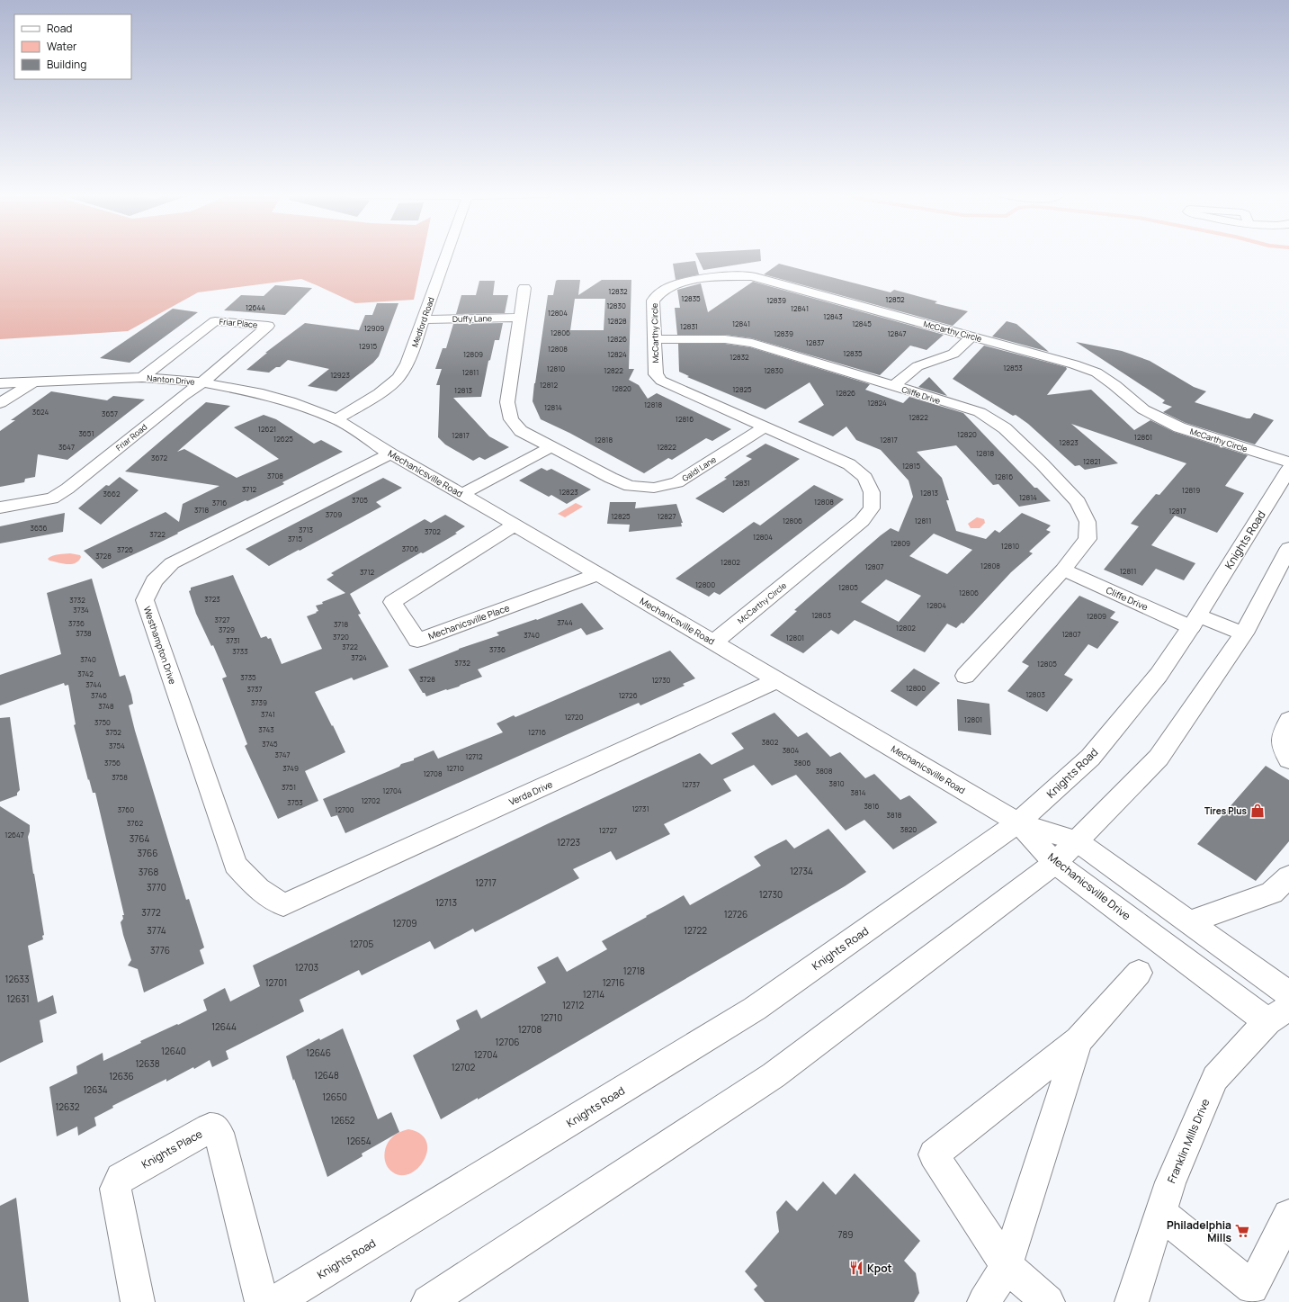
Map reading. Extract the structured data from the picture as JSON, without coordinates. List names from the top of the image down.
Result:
{
  "streets": {
    "street": [
      "Duffy Lane",
      "Medford Road",
      "Friar Place",
      "McCarthy Circle",
      "Nanton Drive",
      "Cliffe Drive",
      "Friar Road",
      "Galdi Lane",
      "Mechanicsville Road",
      "Knights Road",
      "Mechanicsville Place",
      "Westhampton Drive",
      "Verda Drive",
      "Mechanicsville Drive",
      "Franklin Mills Drive",
      "Knights Place"
    ]
  },
  "crossings": [
    ["Duffy Lane", "Medford Road"],
    ["Duffy Lane", "Galdi Lane"],
    ["Medford Road", "Nanton Drive"],
    ["Medford Road", "Mechanicsville Road"],
    ["Friar Place", "Nanton Drive"],
    ["Friar Place", "Friar Road"],
    ["McCarthy Circle", "Cliffe Drive"],
    ["McCarthy Circle", "Galdi Lane"],
    ["McCarthy Circle", "Mechanicsville Road"],
    ["Nanton Drive", "Friar Road"],
    ["Nanton Drive", "Mechanicsville Road"],
    ["Cliffe Drive", "Knights Road"],
    ["Mechanicsville Road", "Knights Road"],
    ["Mechanicsville Road", "Mechanicsville Place"],
    ["Mechanicsville Road", "Westhampton Drive"],
    ["Mechanicsville Road", "Verda Drive"],
    ["Mechanicsville Road", "Mechanicsville Drive"],
    ["Knights Road", "Mechanicsville Drive"],
    ["Westhampton Drive", "Verda Drive"],
    ["Mechanicsville Drive", "Franklin Mills Drive"]
  ],
  "places": {
    "shop": ["Tires Plus"],
    "supermarket": ["Philadelphia Mills"],
    "restaurant": ["Kpot"]
  },
  "house_numbers": [
    "12832",
    "12835",
    "12852",
    "12839",
    "12830",
    "12644",
    "12841",
    "12804",
    "12843",
    "12828",
    "12841",
    "12845",
    "12831",
    "12909",
    "12806",
    "12839",
    "12847",
    "12826",
    "12837",
    "12915",
    "12808",
    "12835",
    "12809",
    "12824",
    "12832",
    "12853",
    "12810",
    "12822",
    "12830",
    "12811",
    "12923",
    "12812",
    "12820",
    "12825",
    "12813",
    "12826",
    "12824",
    "12818",
    "12814",
    "3624",
    "3657",
    "12822",
    "12816",
    "12621",
    "3651",
    "12820",
    "12817",
    "12861",
    "12625",
    "12818",
    "12817",
    "12823",
    "3647",
    "12822",
    "12818",
    "3672",
    "12821",
    "12815",
    "3708",
    "12816",
    "12831",
    "3712",
    "12819",
    "12823",
    "12813",
    "3662",
    "12814",
    "3705",
    "12808",
    "3716",
    "3718",
    "12817",
    "3709",
    "12825",
    "12827",
    "12806",
    "12811",
    "3656",
    "3713",
    "3702",
    "3722",
    "12804",
    "3715",
    "12809",
    "12810",
    "3706",
    "3726",
    "3728",
    "12802",
    "12808",
    "12807",
    "12811",
    "3712",
    "12800",
    "12805",
    "12806",
    "3723",
    "3732",
    "12804",
    "3734",
    "12803",
    "12809",
    "3727",
    "3744",
    "3736",
    "3718",
    "12802",
    "3729",
    "3738",
    "12807",
    "3740",
    "3720",
    "12801",
    "3731",
    "3722",
    "3736",
    "3733",
    "3724",
    "3740",
    "3732",
    "12805",
    "3742",
    "3735",
    "3728",
    "12730",
    "3744",
    "12800",
    "3737",
    "12803",
    "3746",
    "12726",
    "3739",
    "3748",
    "3741",
    "12720",
    "12801",
    "3750",
    "3743",
    "3752",
    "12716",
    "3802",
    "3745",
    "3754",
    "3804",
    "3747",
    "12712",
    "3756",
    "3806",
    "3749",
    "12710",
    "3808",
    "12708",
    "3758",
    "3810",
    "12737",
    "3751",
    "12704",
    "3814",
    "12702",
    "3753",
    "3816",
    "12731",
    "3760",
    "12700",
    "3818",
    "3762",
    "3820",
    "12727",
    "12647",
    "3764",
    "12723",
    "3766",
    "12734",
    "3768",
    "12717",
    "3770",
    "12730",
    "12713",
    "3772",
    "12726",
    "12709",
    "3774",
    "12722",
    "12705",
    "3776",
    "12703",
    "12718",
    "12633",
    "12701",
    "12716",
    "12714",
    "12631",
    "12712",
    "12710",
    "12644",
    "12708",
    "12706",
    "12640",
    "12646",
    "12704",
    "12638",
    "12702",
    "12648",
    "12636",
    "12634",
    "12650",
    "12632",
    "12652",
    "12654",
    "789"
  ],
  "legend": ["Road", "Water", "Building"]
}
